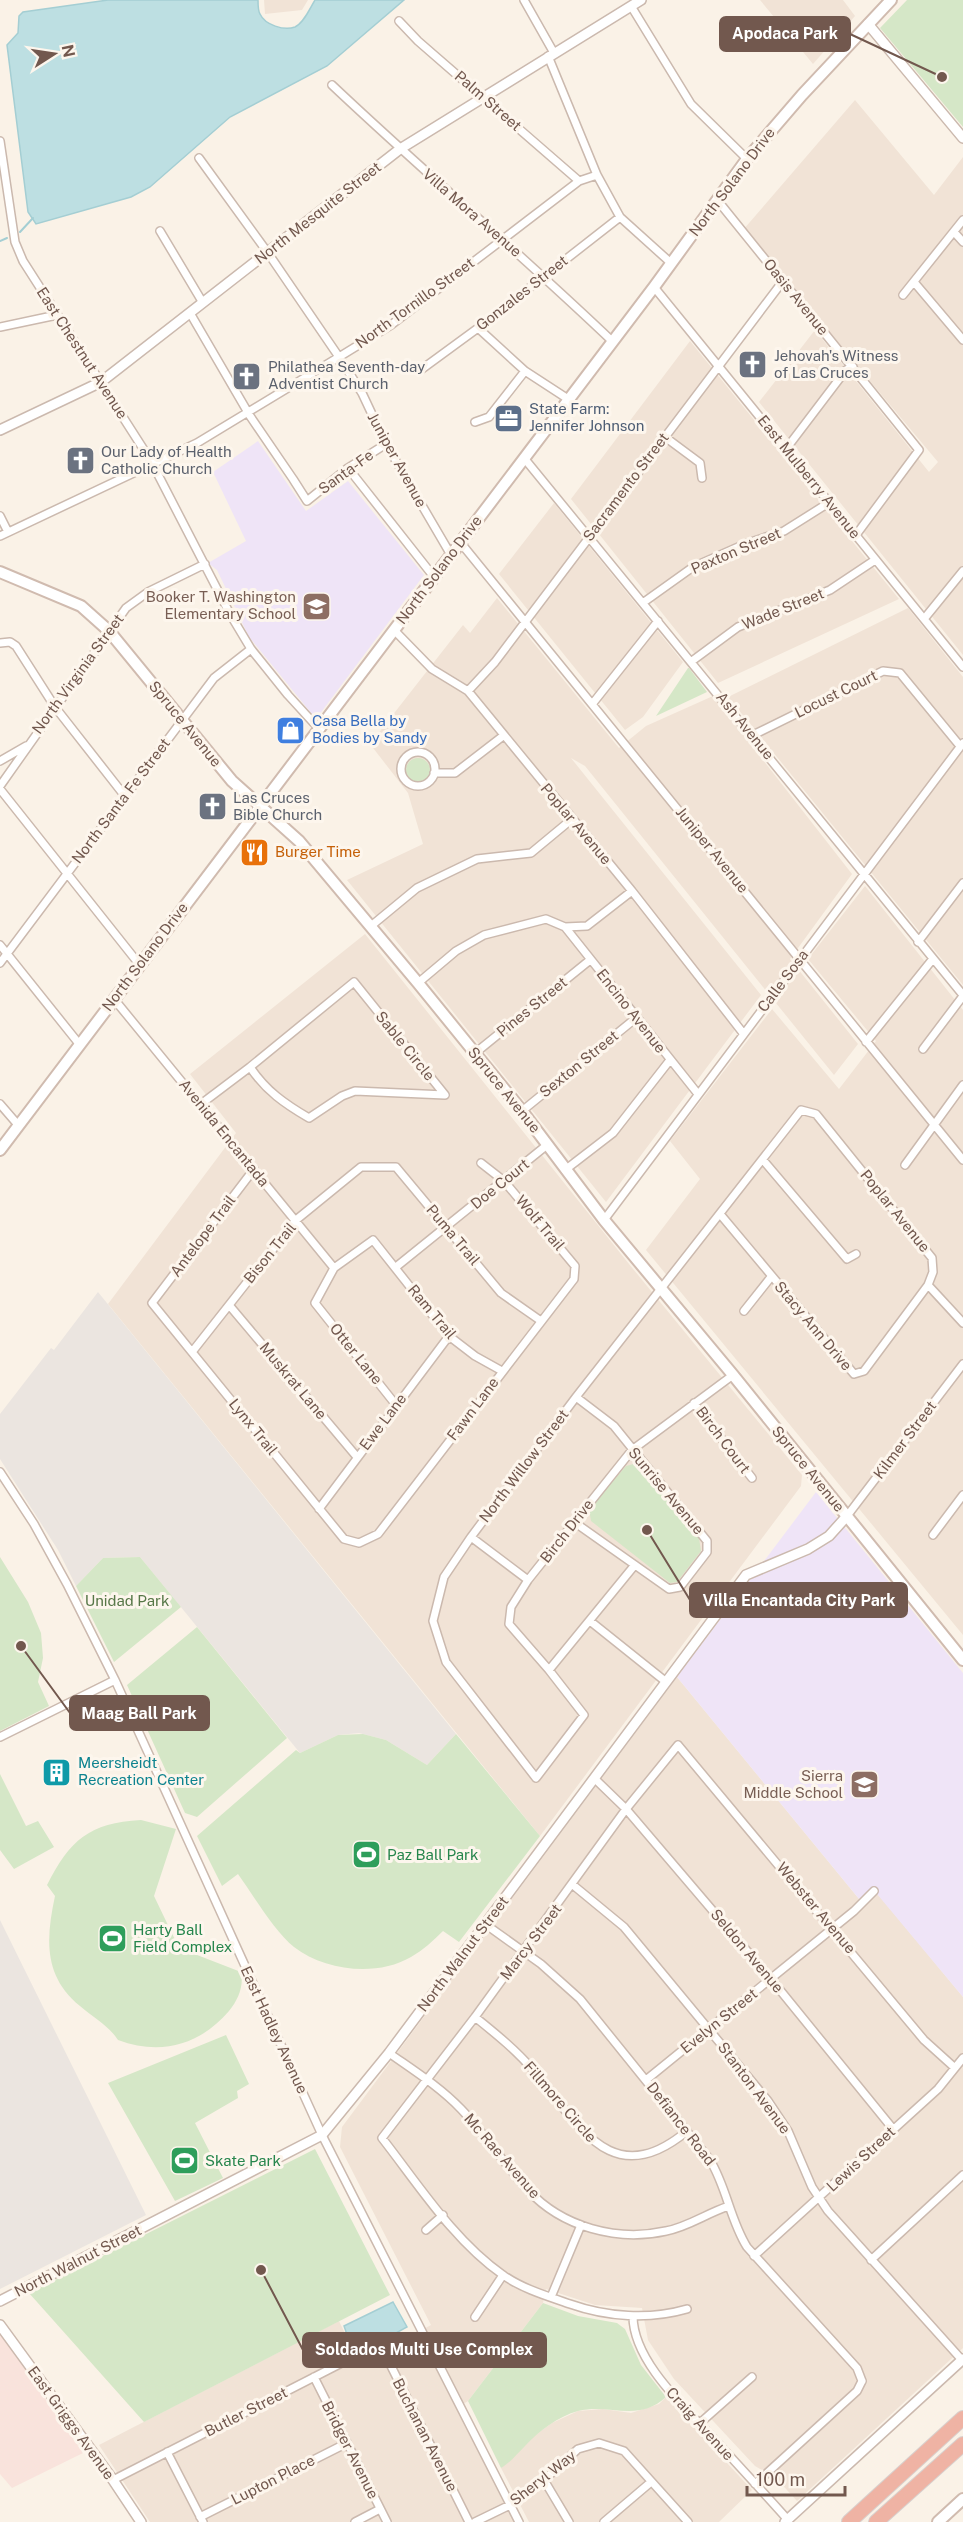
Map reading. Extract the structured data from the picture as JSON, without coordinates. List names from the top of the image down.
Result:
{
  "streets": {
    "main road": ["North Solano Drive", "Spruce Avenue"],
    "street": [
      "Palm Street",
      "North Mesquite Street",
      "Villa Mora Avenue",
      "Gonzales Street",
      "Oasis Avenue",
      "North Tornillo Street",
      "East Chestnut Avenue",
      "Juniper Avenue",
      "Santa-Fe",
      "East Mulberry Avenue",
      "Sacramento Street",
      "Paxton Street",
      "Wade Street",
      "North Virginia Street",
      "Locust Court",
      "Ash Avenue",
      "North Santa Fe Street",
      "Poplar Avenue",
      "Calle Sosa",
      "Pines Street",
      "Encino Avenue",
      "Sable Circle",
      "Sexton Street",
      "Avenida Encantada",
      "Doe Court",
      "Wolf Trail",
      "Puma Trail",
      "Antelope Trail",
      "Bison Trail",
      "Ram Trail",
      "Stacy Ann Drive",
      "Otter Lane",
      "Muskrat Lane",
      "Fawn Lane",
      "Ewe Lane",
      "Lynx Trail",
      "Birch Court",
      "Kilmer Street",
      "North Willow Street",
      "Sunrise Avenue",
      "Birch Drive",
      "Webster Avenue",
      "Marcy Street",
      "Seldon Avenue",
      "North Walnut Street",
      "Evelyn Street",
      "East Hadley Avenue",
      "Stanton Avenue",
      "Fillmore Circle",
      "Defiance Road",
      "Mc Rae Avenue",
      "Lewis Street",
      "Butler Street",
      "East Griggs Avenue",
      "Craig Avenue",
      "Buchanan Avenue",
      "Bridger Avenue",
      "Sheryl Way",
      "Lupton Place"
    ]
  },
  "crossings": [
    ["Palm Street", "North Mesquite Street"],
    ["Palm Street", "North Tornillo Street"],
    ["North Solano Drive", "Villa Mora Avenue"],
    ["North Solano Drive", "Oasis Avenue"],
    ["North Solano Drive", "East Chestnut Avenue"],
    ["North Solano Drive", "Juniper Avenue"],
    ["North Solano Drive", "East Mulberry Avenue"],
    ["North Solano Drive", "Spruce Avenue"],
    ["North Solano Drive", "Ash Avenue"],
    ["North Solano Drive", "Poplar Avenue"],
    ["North Solano Drive", "Avenida Encantada"],
    ["North Mesquite Street", "Villa Mora Avenue"],
    ["North Mesquite Street", "East Chestnut Avenue"],
    ["North Mesquite Street", "Juniper Avenue"],
    ["Villa Mora Avenue", "Gonzales Street"],
    ["Villa Mora Avenue", "North Tornillo Street"],
    ["Oasis Avenue", "East Mulberry Avenue"],
    ["Oasis Avenue", "Sacramento Street"],
    ["North Tornillo Street", "East Chestnut Avenue"],
    ["North Tornillo Street", "Juniper Avenue"],
    ["North Tornillo Street", "Santa-Fe"],
    ["East Chestnut Avenue", "North Virginia Street"],
    ["East Chestnut Avenue", "North Santa Fe Street"],
    ["Juniper Avenue", "Santa-Fe"],
    ["Juniper Avenue", "Sacramento Street"],
    ["Juniper Avenue", "Calle Sosa"],
    ["East Mulberry Avenue", "Sacramento Street"],
    ["East Mulberry Avenue", "Paxton Street"],
    ["East Mulberry Avenue", "Wade Street"],
    ["Sacramento Street", "Ash Avenue"],
    ["Sacramento Street", "Poplar Avenue"],
    ["Paxton Street", "Ash Avenue"],
    ["Wade Street", "Ash Avenue"],
    ["North Virginia Street", "Spruce Avenue"],
    ["Locust Court", "Ash Avenue"],
    ["Locust Court", "Calle Sosa"],
    ["Spruce Avenue", "North Santa Fe Street"],
    ["Spruce Avenue", "Calle Sosa"],
    ["Spruce Avenue", "Pines Street"],
    ["Spruce Avenue", "Sexton Street"],
    ["Spruce Avenue", "Doe Court"],
    ["Spruce Avenue", "Kilmer Street"],
    ["Spruce Avenue", "North Willow Street"],
    ["Spruce Avenue", "Birch Drive"],
    ["Spruce Avenue", "North Walnut Street"],
    ["Ash Avenue", "Calle Sosa"],
    ["Poplar Avenue", "Calle Sosa"],
    ["Poplar Avenue", "Stacy Ann Drive"],
    ["Poplar Avenue", "North Willow Street"],
    ["Calle Sosa", "Encino Avenue"],
    ["Pines Street", "Encino Avenue"],
    ["Encino Avenue", "Sexton Street"],
    ["Sable Circle", "Avenida Encantada"],
    ["Avenida Encantada", "Antelope Trail"],
    ["Avenida Encantada", "Bison Trail"],
    ["Avenida Encantada", "Ram Trail"],
    ["Avenida Encantada", "Otter Lane"],
    ["Doe Court", "Wolf Trail"],
    ["Doe Court", "Puma Trail"],
    ["Doe Court", "Ram Trail"],
    ["Wolf Trail", "Fawn Lane"],
    ["Puma Trail", "Bison Trail"],
    ["Puma Trail", "Fawn Lane"],
    ["Antelope Trail", "Lynx Trail"],
    ["Bison Trail", "Muskrat Lane"],
    ["Bison Trail", "Lynx Trail"],
    ["Ram Trail", "Otter Lane"],
    ["Ram Trail", "Fawn Lane"],
    ["Ram Trail", "Ewe Lane"],
    ["Stacy Ann Drive", "North Willow Street"],
    ["Otter Lane", "Ewe Lane"],
    ["Muskrat Lane", "Ewe Lane"],
    ["Fawn Lane", "Lynx Trail"],
    ["Ewe Lane", "Lynx Trail"],
    ["Birch Court", "Birch Drive"],
    ["Kilmer Street", "North Walnut Street"],
    ["North Willow Street", "Sunrise Avenue"],
    ["North Willow Street", "Birch Drive"],
    ["Sunrise Avenue", "Birch Drive"],
    ["Webster Avenue", "Marcy Street"],
    ["Webster Avenue", "Evelyn Street"],
    ["Webster Avenue", "Lewis Street"],
    ["Marcy Street", "Seldon Avenue"],
    ["Marcy Street", "Stanton Avenue"],
    ["Marcy Street", "Fillmore Circle"],
    ["Marcy Street", "Defiance Road"],
    ["Marcy Street", "Mc Rae Avenue"],
    ["Seldon Avenue", "North Walnut Street"],
    ["Seldon Avenue", "Evelyn Street"],
    ["Seldon Avenue", "Lewis Street"],
    ["North Walnut Street", "East Hadley Avenue"],
    ["North Walnut Street", "Defiance Road"],
    ["North Walnut Street", "Mc Rae Avenue"],
    ["Evelyn Street", "Stanton Avenue"],
    ["Evelyn Street", "Defiance Road"],
    ["East Hadley Avenue", "Sheryl Way"],
    ["Stanton Avenue", "Lewis Street"],
    ["Fillmore Circle", "Defiance Road"],
    ["Defiance Road", "Mc Rae Avenue"],
    ["Defiance Road", "Lewis Street"],
    ["Defiance Road", "Craig Avenue"],
    ["Butler Street", "East Griggs Avenue"],
    ["Butler Street", "Buchanan Avenue"],
    ["Butler Street", "Bridger Avenue"],
    ["Bridger Avenue", "Lupton Place"]
  ],
  "parks": ["Unidad Park"],
  "places": {
    "other": [
      "Apodaca Park",
      "Villa Encantada City Park",
      "Maag Ball Park",
      "Soldados Multi Use Complex"
    ],
    "church": [
      "Jehovah's Witness of Las Cruces",
      "Philathea Seventh-day Adventist Church",
      "Our Lady of Health Catholic Church",
      "Las Cruces Bible Church"
    ],
    "office": ["State Farm: Jennifer Johnson"],
    "school or university": ["Booker T. Washington Elementary School", "Sierra Middle School"],
    "shop": ["Casa Bella by Bodies by Sandy"],
    "restaurant": ["Burger Time"],
    "building": ["Meersheidt Recreation Center"],
    "sports": ["Paz Ball Park", "Harty Ball Field Complex", "Skate Park"]
  },
  "scale_bar": "100 m",
  "north": "right"
}
